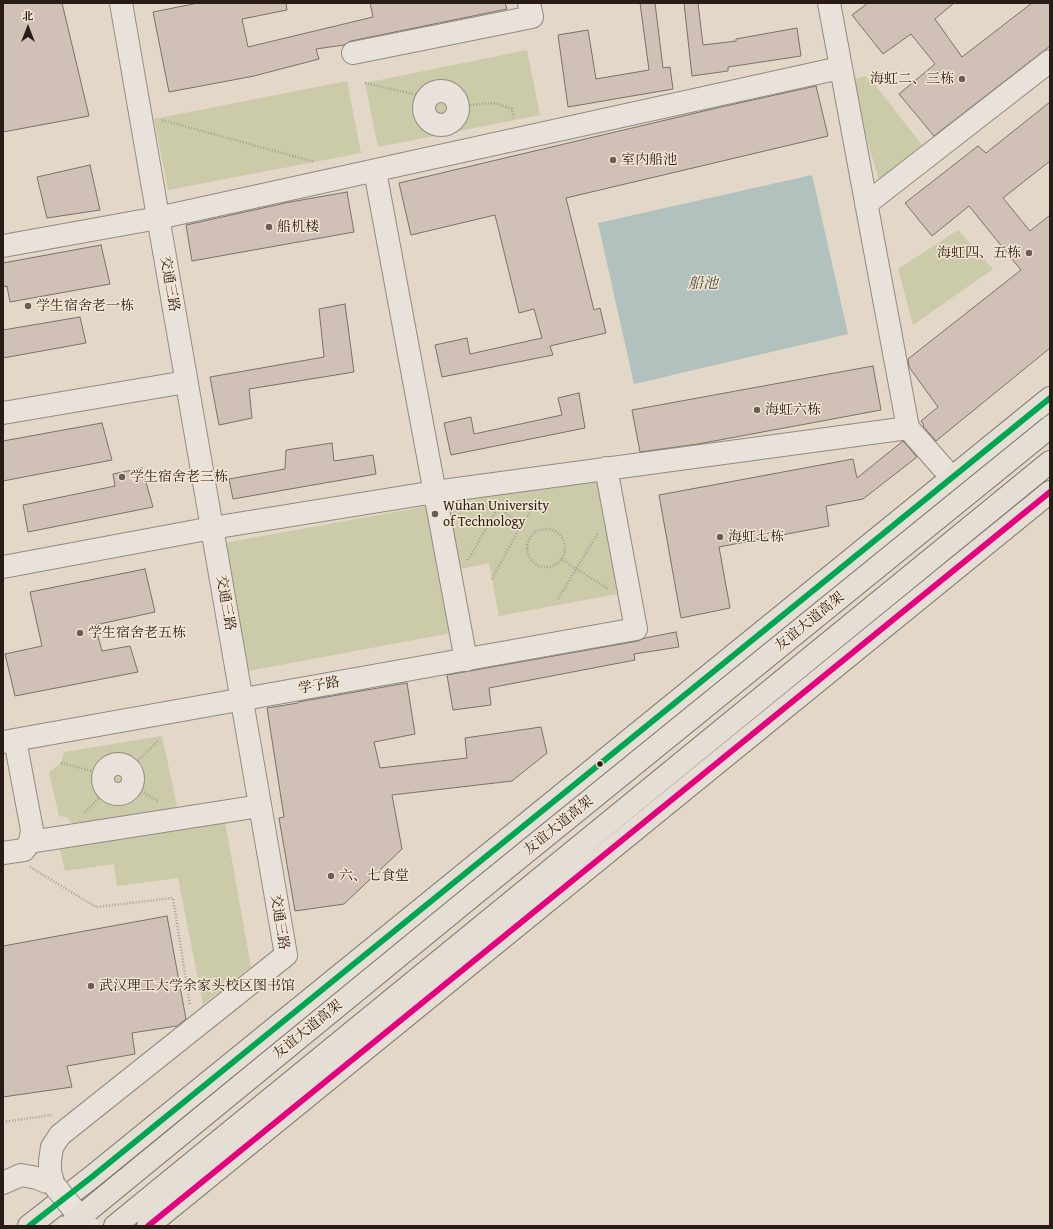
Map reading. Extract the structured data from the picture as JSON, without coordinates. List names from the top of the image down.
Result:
{
  "streets": {
    "main road": ["友谊大道高架"],
    "street": ["交通三路", "学子路"]
  },
  "crossings": [
    ["交通三路", "学子路"]
  ],
  "water": ["船池"],
  "places": [
    "海虹二、三栋",
    "室内船池",
    "船机楼",
    "海虹四、五栋",
    "学生宿舍老一栋",
    "海虹六栋",
    "学生宿舍老三栋",
    "Wuhan University of Technology",
    "海虹七栋",
    "学生宿舍老五栋",
    "六、七食堂",
    "武汉理工大学余家头校区图书馆"
  ],
  "north": "top"
}
